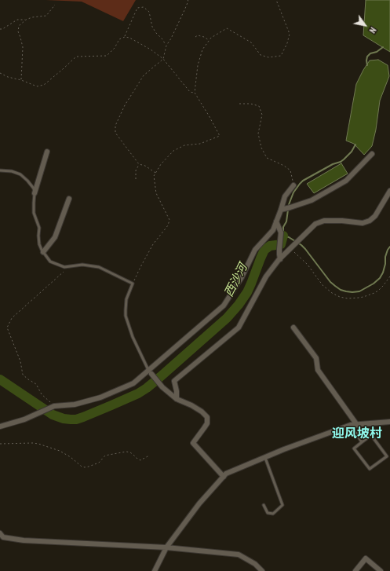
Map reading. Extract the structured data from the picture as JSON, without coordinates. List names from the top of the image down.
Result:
{
  "districts": ["迎风坡村"],
  "water": ["西沙河"],
  "north": "bottom right"
}
